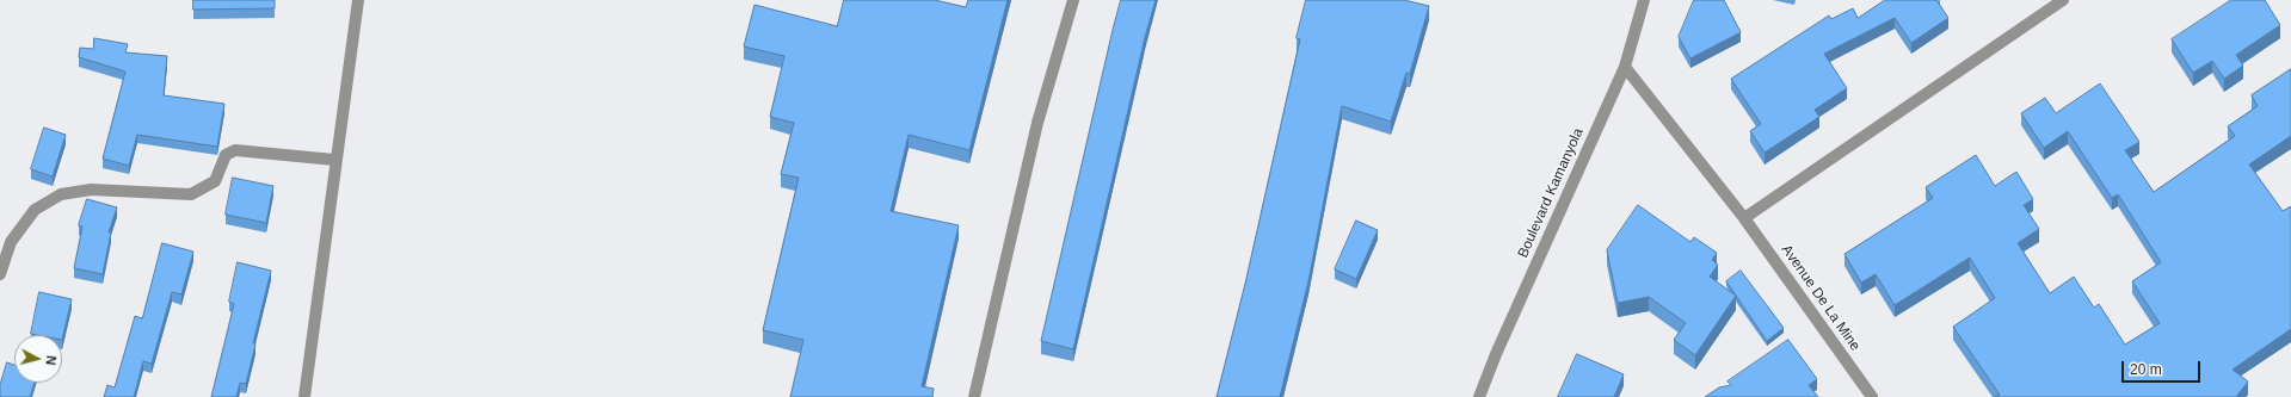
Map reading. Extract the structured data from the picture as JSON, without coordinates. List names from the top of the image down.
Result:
{
  "streets": {
    "street": ["Boulevard Kamanyola", "Avenue De La Mine"]
  },
  "crossings": [
    ["Boulevard Kamanyola", "Avenue De La Mine"]
  ],
  "scale_bar": "20 m",
  "north": "right"
}
